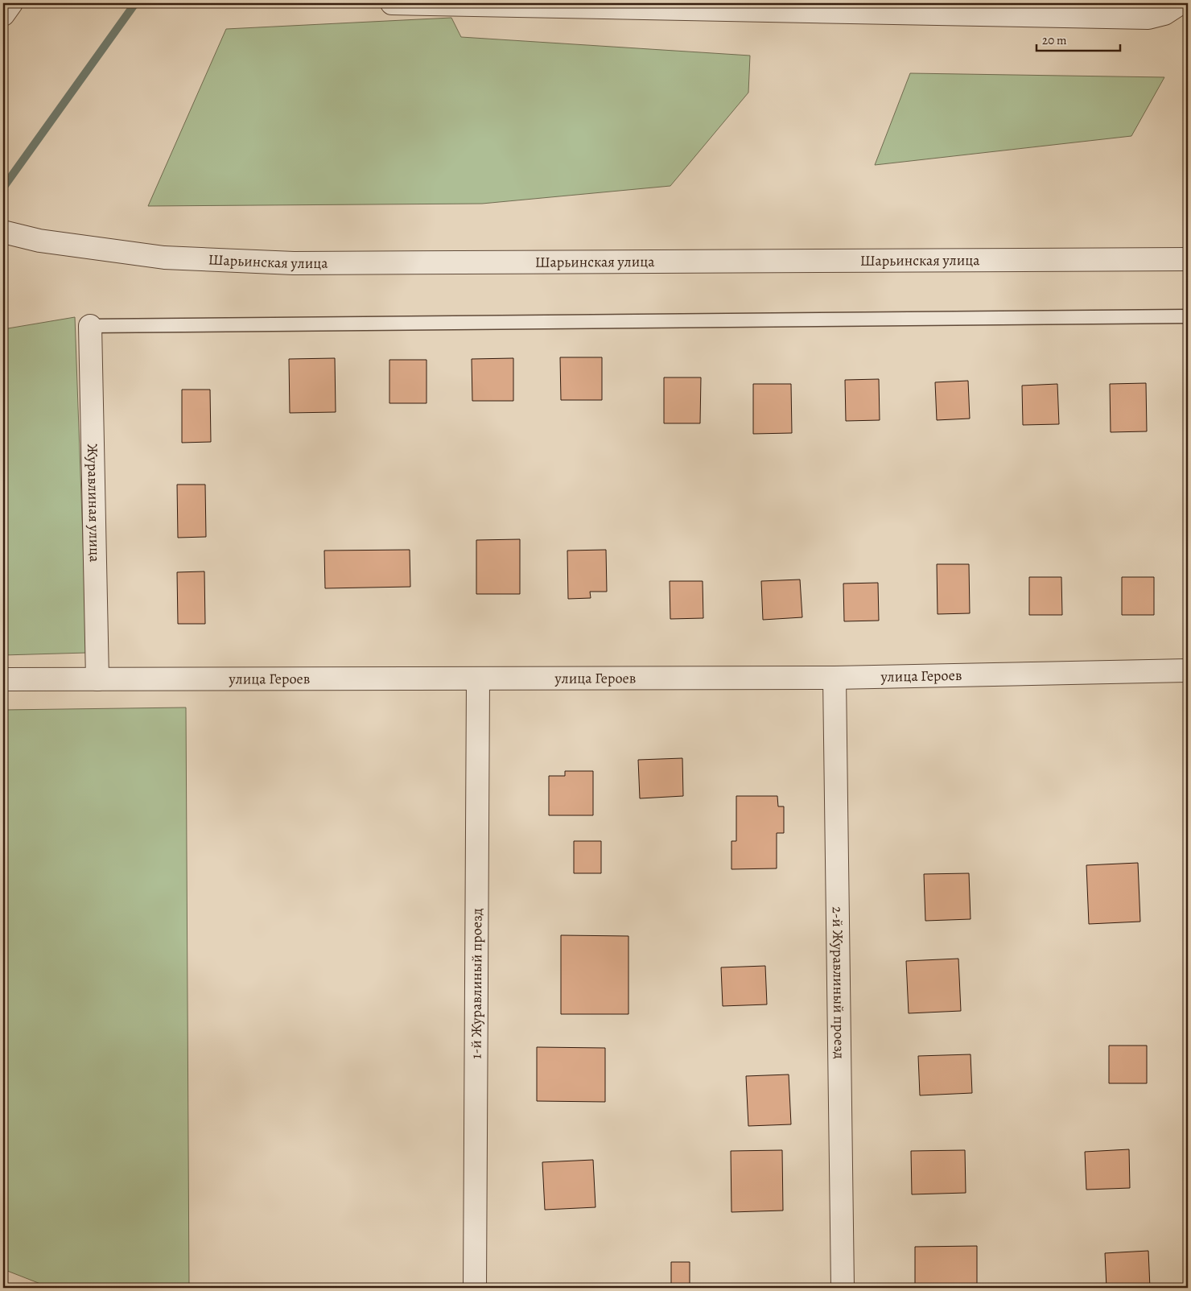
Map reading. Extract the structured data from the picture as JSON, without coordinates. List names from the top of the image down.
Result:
{
  "streets": {
    "street": [
      "Шарьинская улица",
      "Журавлиная улица",
      "улица Героев",
      "2-й Журавлиный проезд",
      "1-й Журавлиный проезд"
    ]
  },
  "crossings": [
    ["Журавлиная улица", "улица Героев"],
    ["улица Героев", "2-й Журавлиный проезд"],
    ["улица Героев", "1-й Журавлиный проезд"]
  ],
  "scale_bar": "20 m"
}
